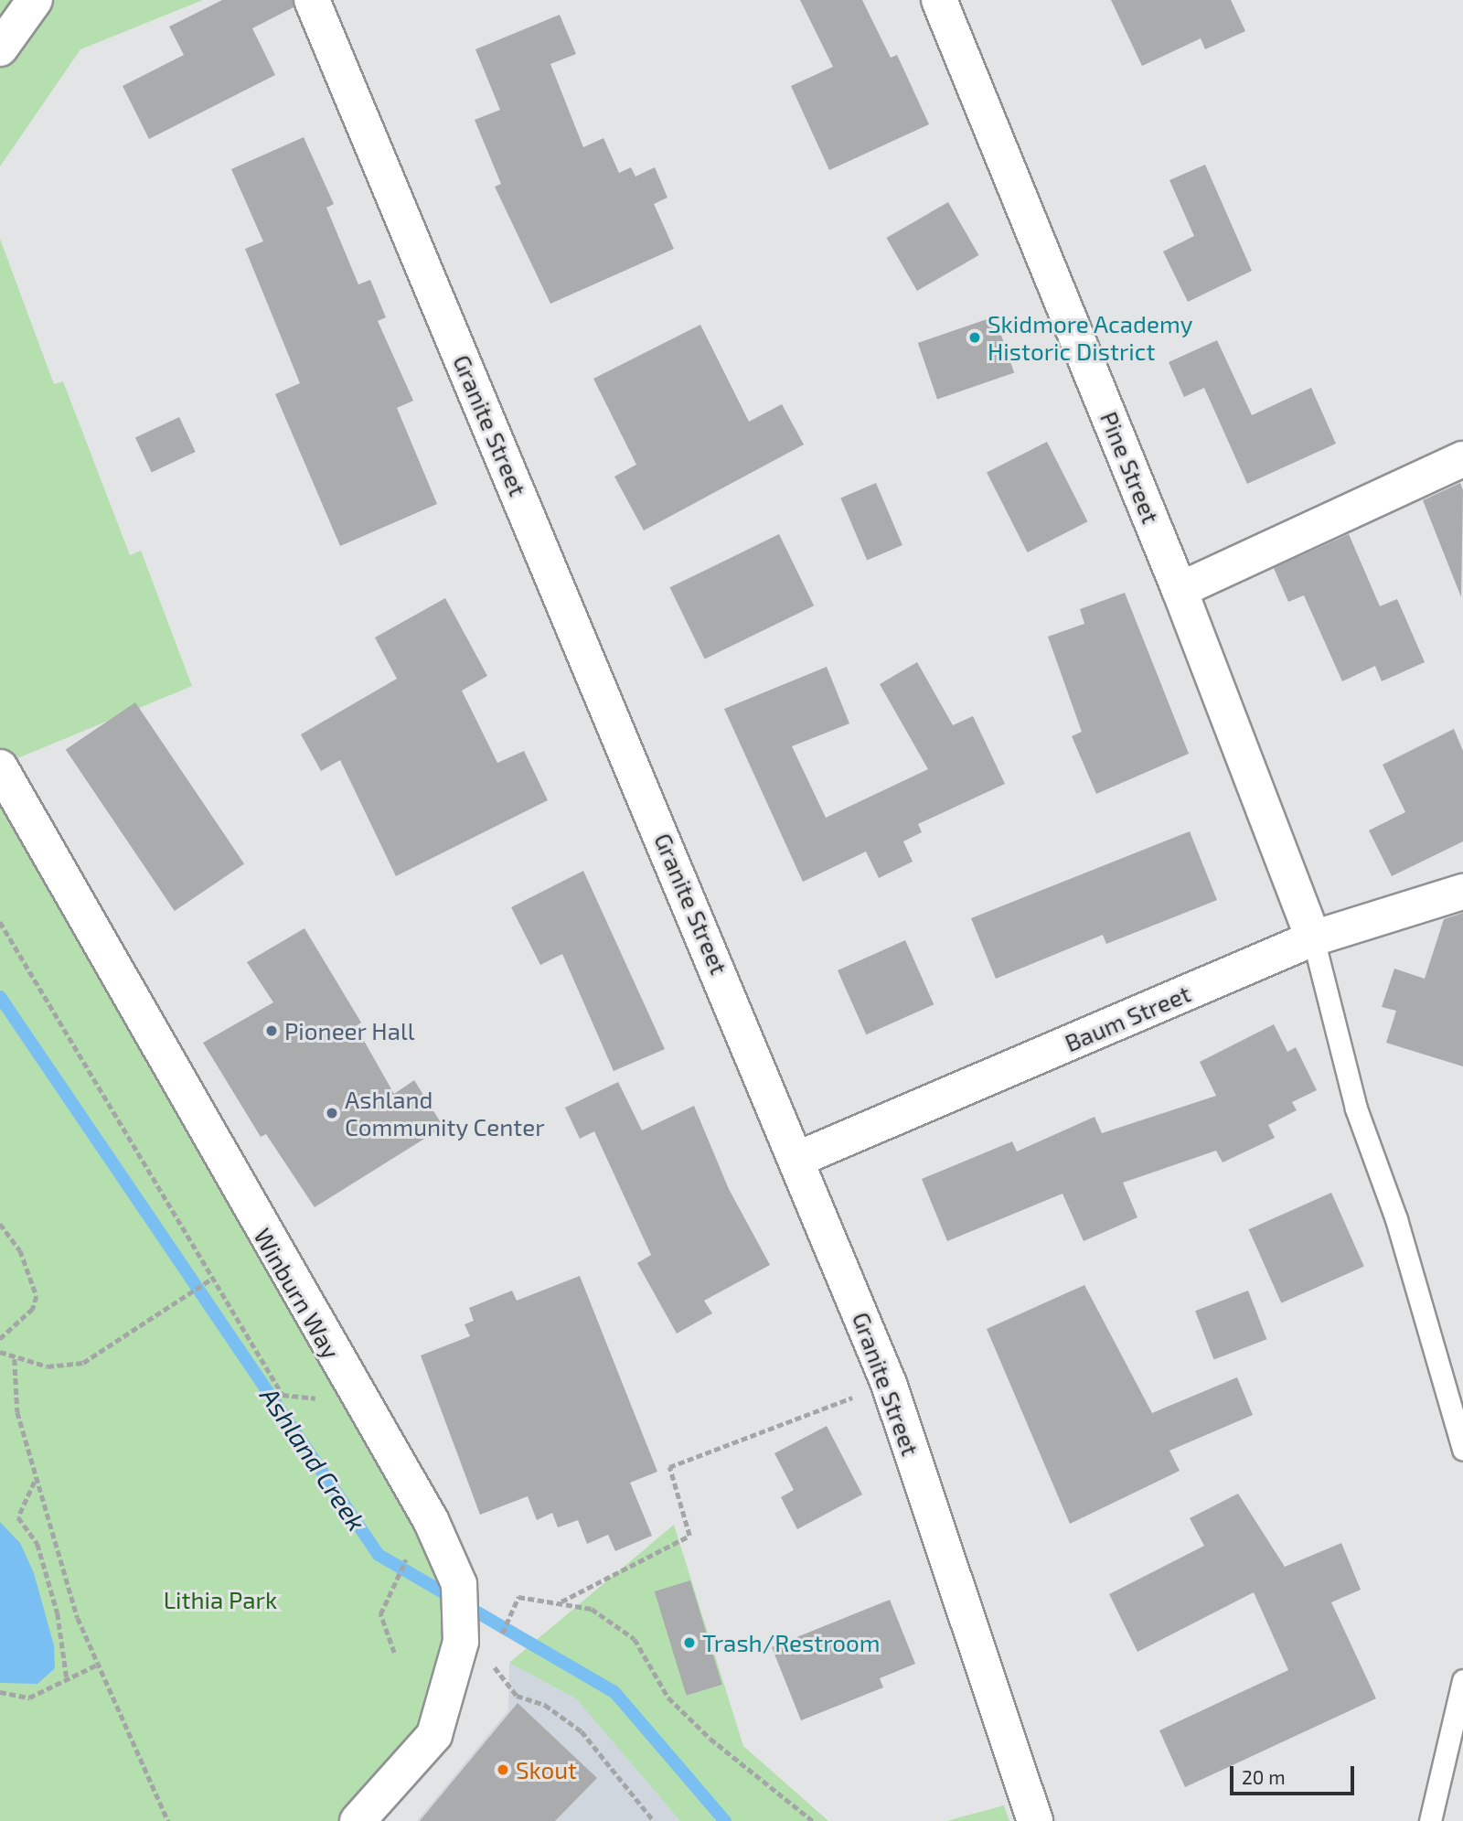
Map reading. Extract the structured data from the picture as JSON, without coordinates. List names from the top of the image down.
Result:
{
  "streets": {
    "street": [
      "Granite Street",
      "Pine Street",
      "Baum Street",
      "Winburn Way"
    ]
  },
  "crossings": [
    ["Granite Street", "Baum Street"],
    ["Pine Street", "Baum Street"]
  ],
  "water": ["Ashland Creek"],
  "parks": ["Lithia Park"],
  "places": [
    "Skidmore Academy Historic District",
    "Pioneer Hall",
    "Ashland Community Center",
    "Trash/Restroom",
    "Skout"
  ],
  "scale_bar": "20 m"
}
